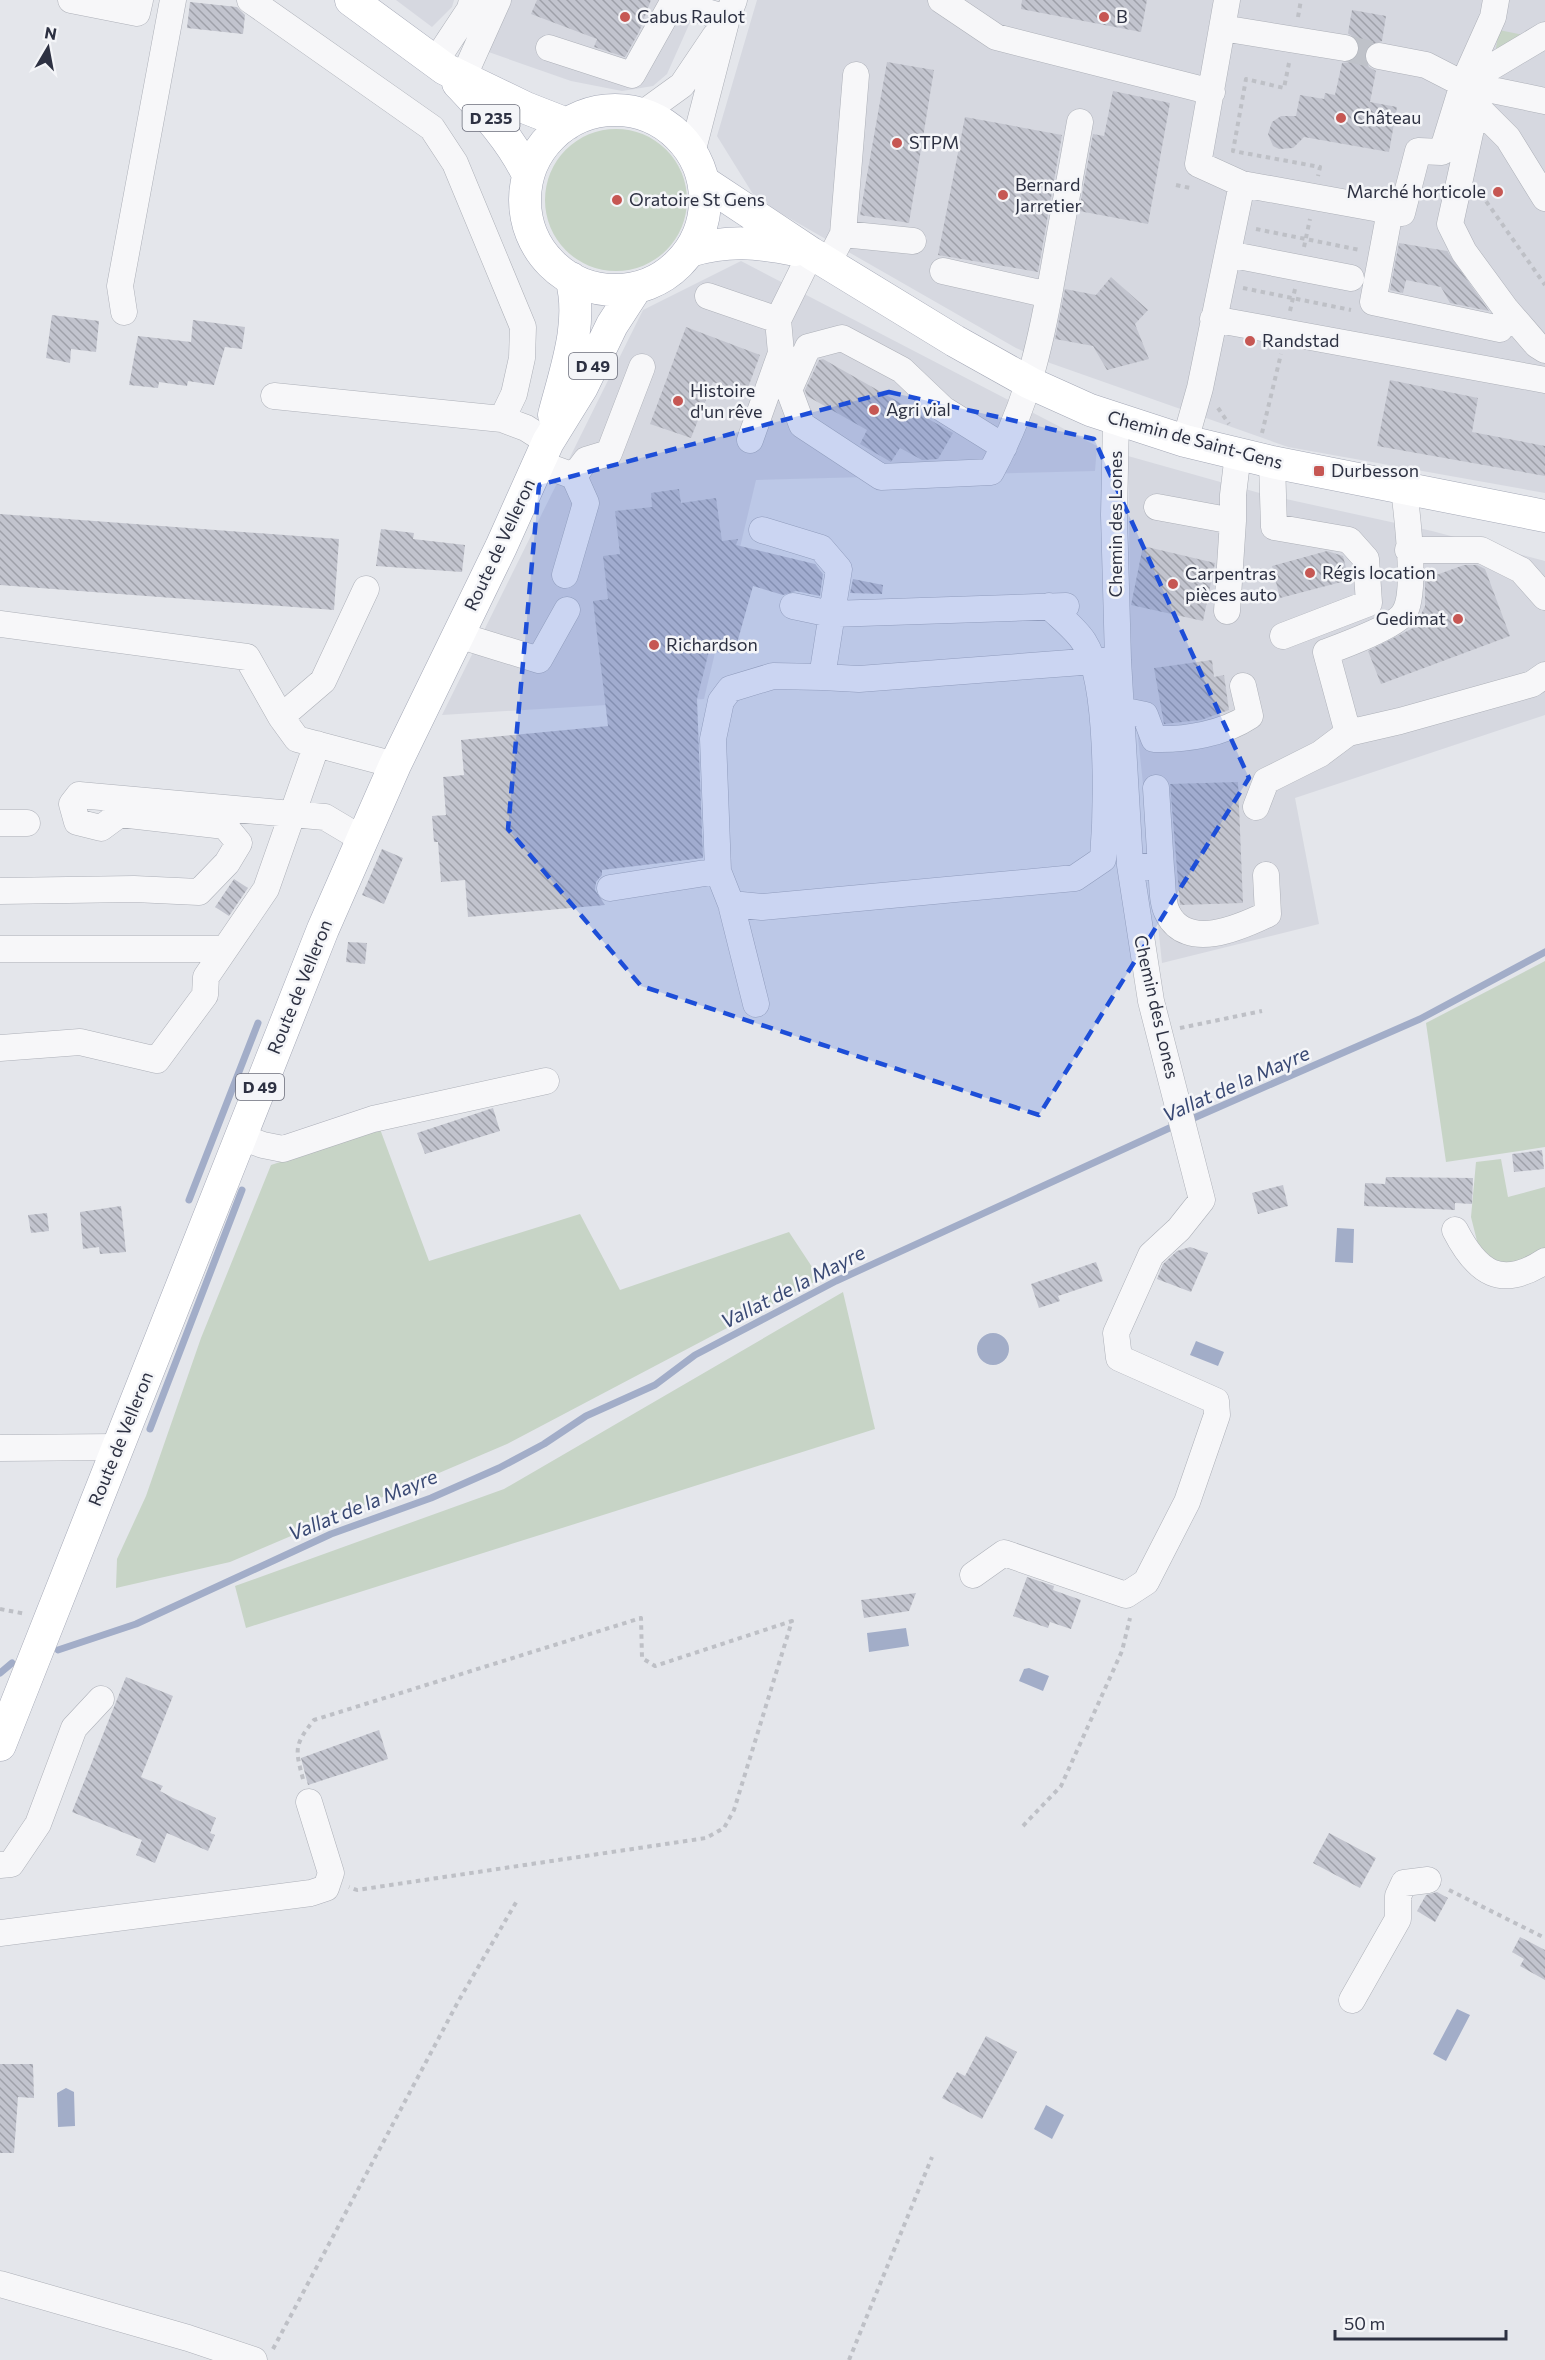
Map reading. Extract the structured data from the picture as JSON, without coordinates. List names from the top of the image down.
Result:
{
  "streets": {
    "main road": [
      "D 235",
      "D 49",
      "Chemin de Saint-Gens",
      "Route de Velleron"
    ],
    "street": ["Chemin des Lones"]
  },
  "crossings": [
    ["D 235", "Chemin de Saint-Gens"],
    ["D 235", "Route de Velleron"],
    ["Chemin de Saint-Gens", "Chemin des Lones"],
    ["Chemin de Saint-Gens", "Route de Velleron"]
  ],
  "water": ["Vallat de la Mayre"],
  "places": {
    "other": [
      "Cabus Raulot",
      "B",
      "Château",
      "STPM",
      "Marché horticole",
      "Bernard Jarretier",
      "Oratoire St Gens",
      "Randstad",
      "Histoire d'un rêve",
      "Agri vial",
      "Régis location",
      "Carpentras pièces auto",
      "Gedimat",
      "Richardson"
    ],
    "transit": ["Durbesson"]
  },
  "scale_bar": "50 m",
  "north": "top"
}
